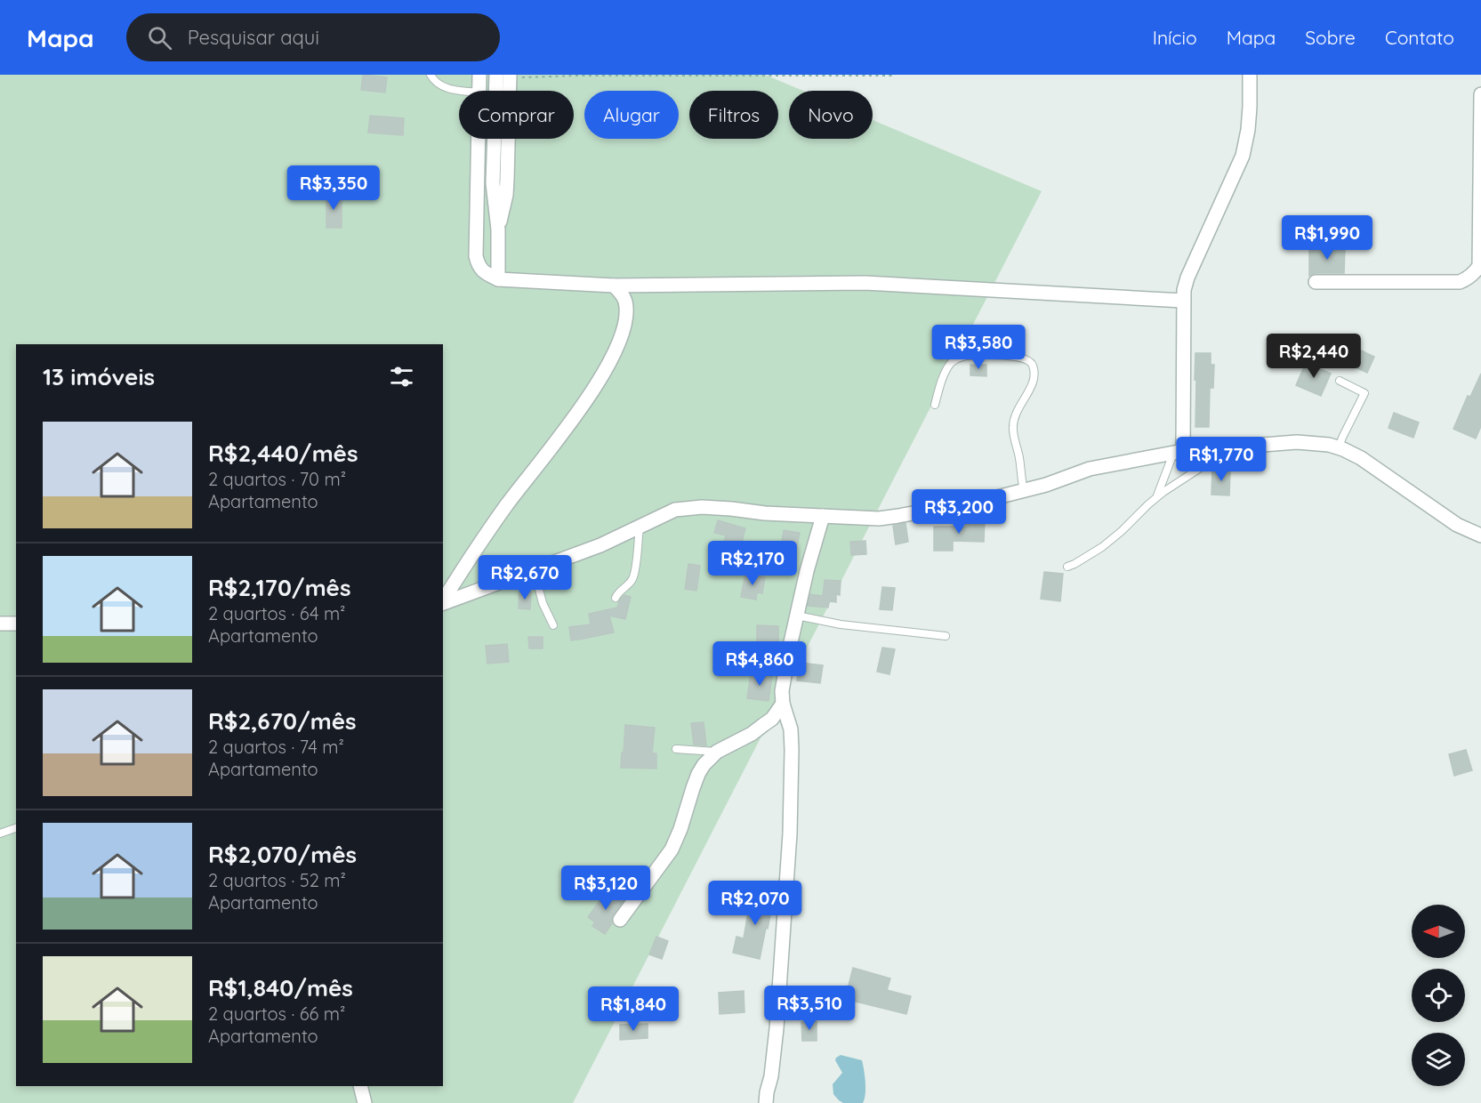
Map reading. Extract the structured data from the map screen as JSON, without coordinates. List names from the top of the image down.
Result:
{
  "north": "left",
  "page": {
    "header": "Mapa",
    "search": "Pesquisar aqui",
    "nav": [
      "Início",
      "Mapa",
      "Sobre",
      "Contato"
    ],
    "chip": [
      "Comprar",
      "Alugar",
      "Filtros",
      "Novo"
    ],
    "price": [
      "R$3,350",
      "R$1,990",
      "R$3,580",
      "R$2,440",
      "R$1,770",
      "R$3,200",
      "R$2,170",
      "R$2,670",
      "R$4,860",
      "R$3,120",
      "R$2,070",
      "R$3,510",
      "R$1,840"
    ],
    "heading": "13 imóveis",
    "list": [
      {
        "name": "R$2,440/mês",
        "note": "2 quartos · 70 m² · Apartamento"
      },
      {
        "name": "R$2,170/mês",
        "note": "2 quartos · 64 m² · Apartamento"
      },
      {
        "name": "R$2,670/mês",
        "note": "2 quartos · 74 m² · Apartamento"
      },
      {
        "name": "R$2,070/mês",
        "note": "2 quartos · 52 m² · Apartamento"
      },
      {
        "name": "R$1,840/mês",
        "note": "2 quartos · 66 m² · Apartamento"
      }
    ]
  }
}
